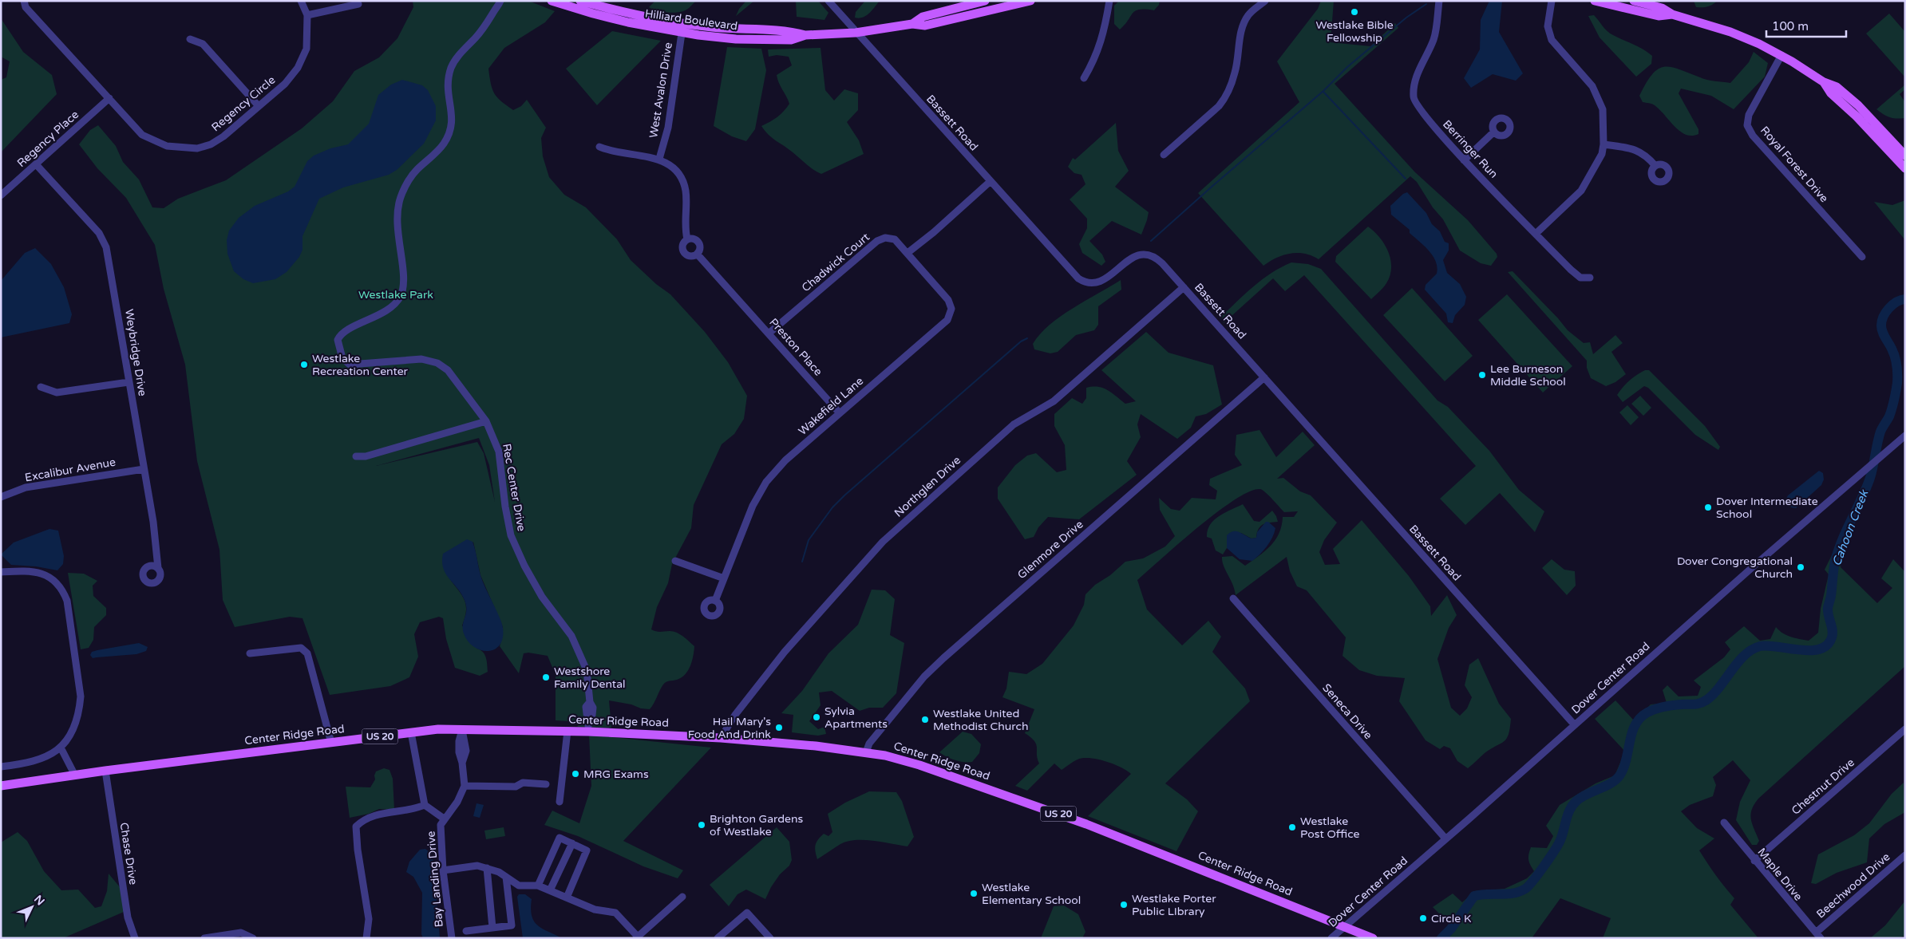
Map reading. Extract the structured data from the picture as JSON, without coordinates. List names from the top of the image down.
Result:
{
  "streets": {
    "main road": ["Hilliard Boulevard", "Center Ridge Road", "US 20"],
    "street": [
      "West Avalon Drive",
      "Regency Circle",
      "Bassett Road",
      "Regency Place",
      "Berringer Run",
      "Royal Forest Drive",
      "Chadwick Court",
      "Preston Place",
      "Weybridge Drive",
      "Wakefield Lane",
      "Excalibur Avenue",
      "Northglen Drive",
      "Rec Center Drive",
      "Glenmore Drive",
      "Dover Center Road",
      "Seneca Drive",
      "Chestnut Drive",
      "Chase Drive",
      "Maple Drive",
      "Bay Landing Drive",
      "Beechwood Drive"
    ]
  },
  "crossings": [
    ["Hilliard Boulevard", "West Avalon Drive"],
    ["Hilliard Boulevard", "Bassett Road"],
    ["Regency Circle", "Regency Place"],
    ["Bassett Road", "Northglen Drive"],
    ["Bassett Road", "Glenmore Drive"],
    ["Bassett Road", "Dover Center Road"],
    ["Regency Place", "Weybridge Drive"],
    ["Chadwick Court", "Preston Place"],
    ["Chadwick Court", "Wakefield Lane"],
    ["Preston Place", "Wakefield Lane"],
    ["Weybridge Drive", "Excalibur Avenue"],
    ["Northglen Drive", "Center Ridge Road"],
    ["Rec Center Drive", "Center Ridge Road"],
    ["Glenmore Drive", "Center Ridge Road"],
    ["Dover Center Road", "Seneca Drive"],
    ["Dover Center Road", "Center Ridge Road"],
    ["Center Ridge Road", "Chase Drive"],
    ["Chestnut Drive", "Maple Drive"],
    ["Maple Drive", "Beechwood Drive"]
  ],
  "water": ["Cahoon Creek"],
  "parks": ["Westlake Park"],
  "places": [
    "Westlake Bible Fellowship",
    "Westlake Recreation Center",
    "Lee Burneson Middle School",
    "Dover Intermediate School",
    "Dover Congregational Church",
    "Westshore Family Dental",
    "Sylvia Apartments",
    "Westlake United Methodist Church",
    "Hail Mary's Food And Drink",
    "MRG Exams",
    "Brighton Gardens of Westlake",
    "Westlake Post Office",
    "Westlake Elementary School",
    "Westlake Porter Public LIbrary",
    "Circle K"
  ],
  "scale_bar": "100 m",
  "north": "top right"
}
